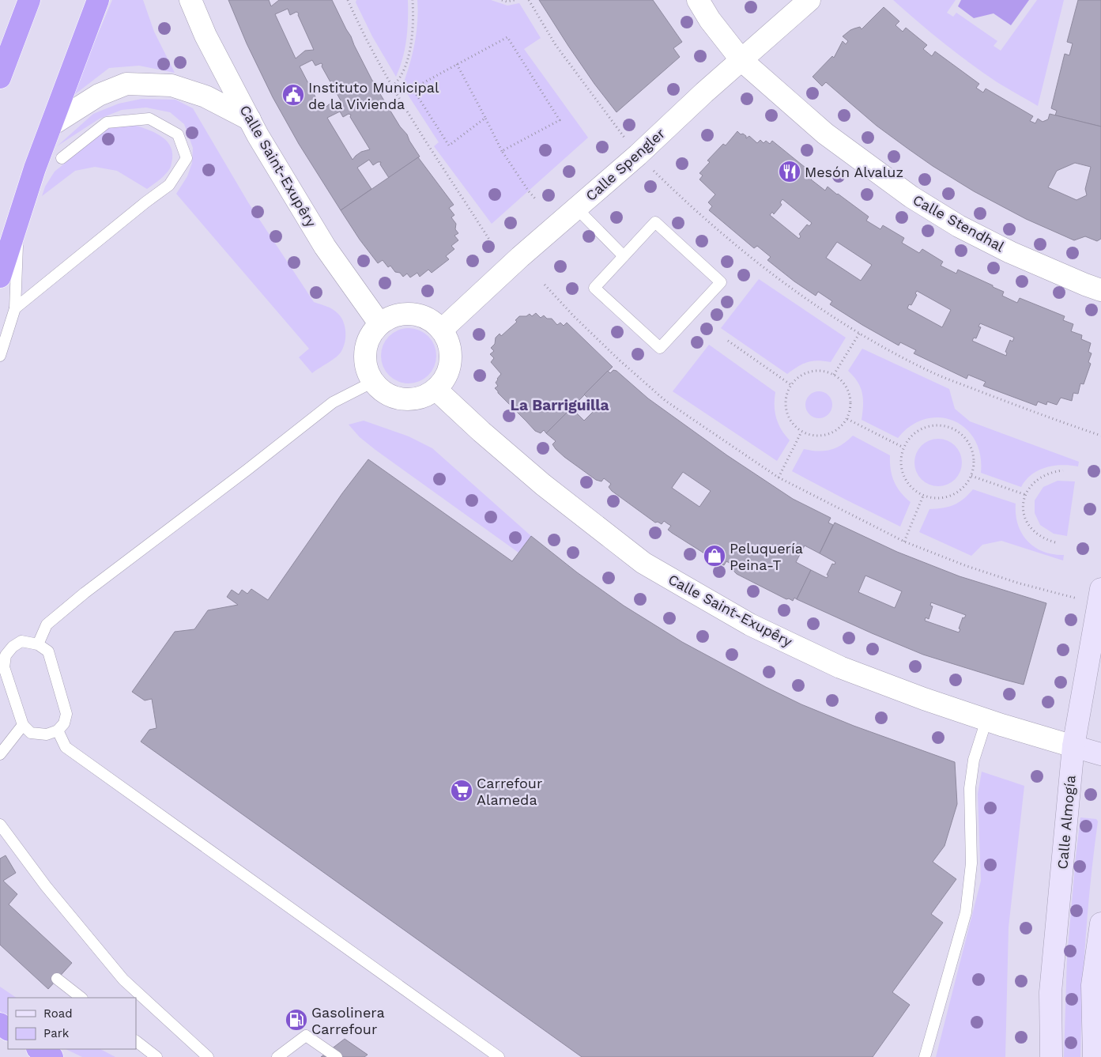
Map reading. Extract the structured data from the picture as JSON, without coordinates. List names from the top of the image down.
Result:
{
  "streets": {
    "main road": ["Calle Almogía"],
    "street": ["Calle Spengler", "Calle Saint-Exupêry", "Calle Stendhal"]
  },
  "crossings": [
    ["Calle Spengler", "Calle Saint-Exupêry"],
    ["Calle Spengler", "Calle Stendhal"],
    ["Calle Saint-Exupêry", "Calle Almogía"]
  ],
  "districts": ["La Barriguilla"],
  "places": {
    "public building": ["Instituto Municipal de la Vivienda"],
    "restaurant": ["Mesón Alvaluz"],
    "shop": ["Peluquería Peina-T"],
    "supermarket": ["Carrefour Alameda"],
    "fuel station": ["Gasolinera Carrefour"]
  },
  "legend": ["Road", "Park"]
}
